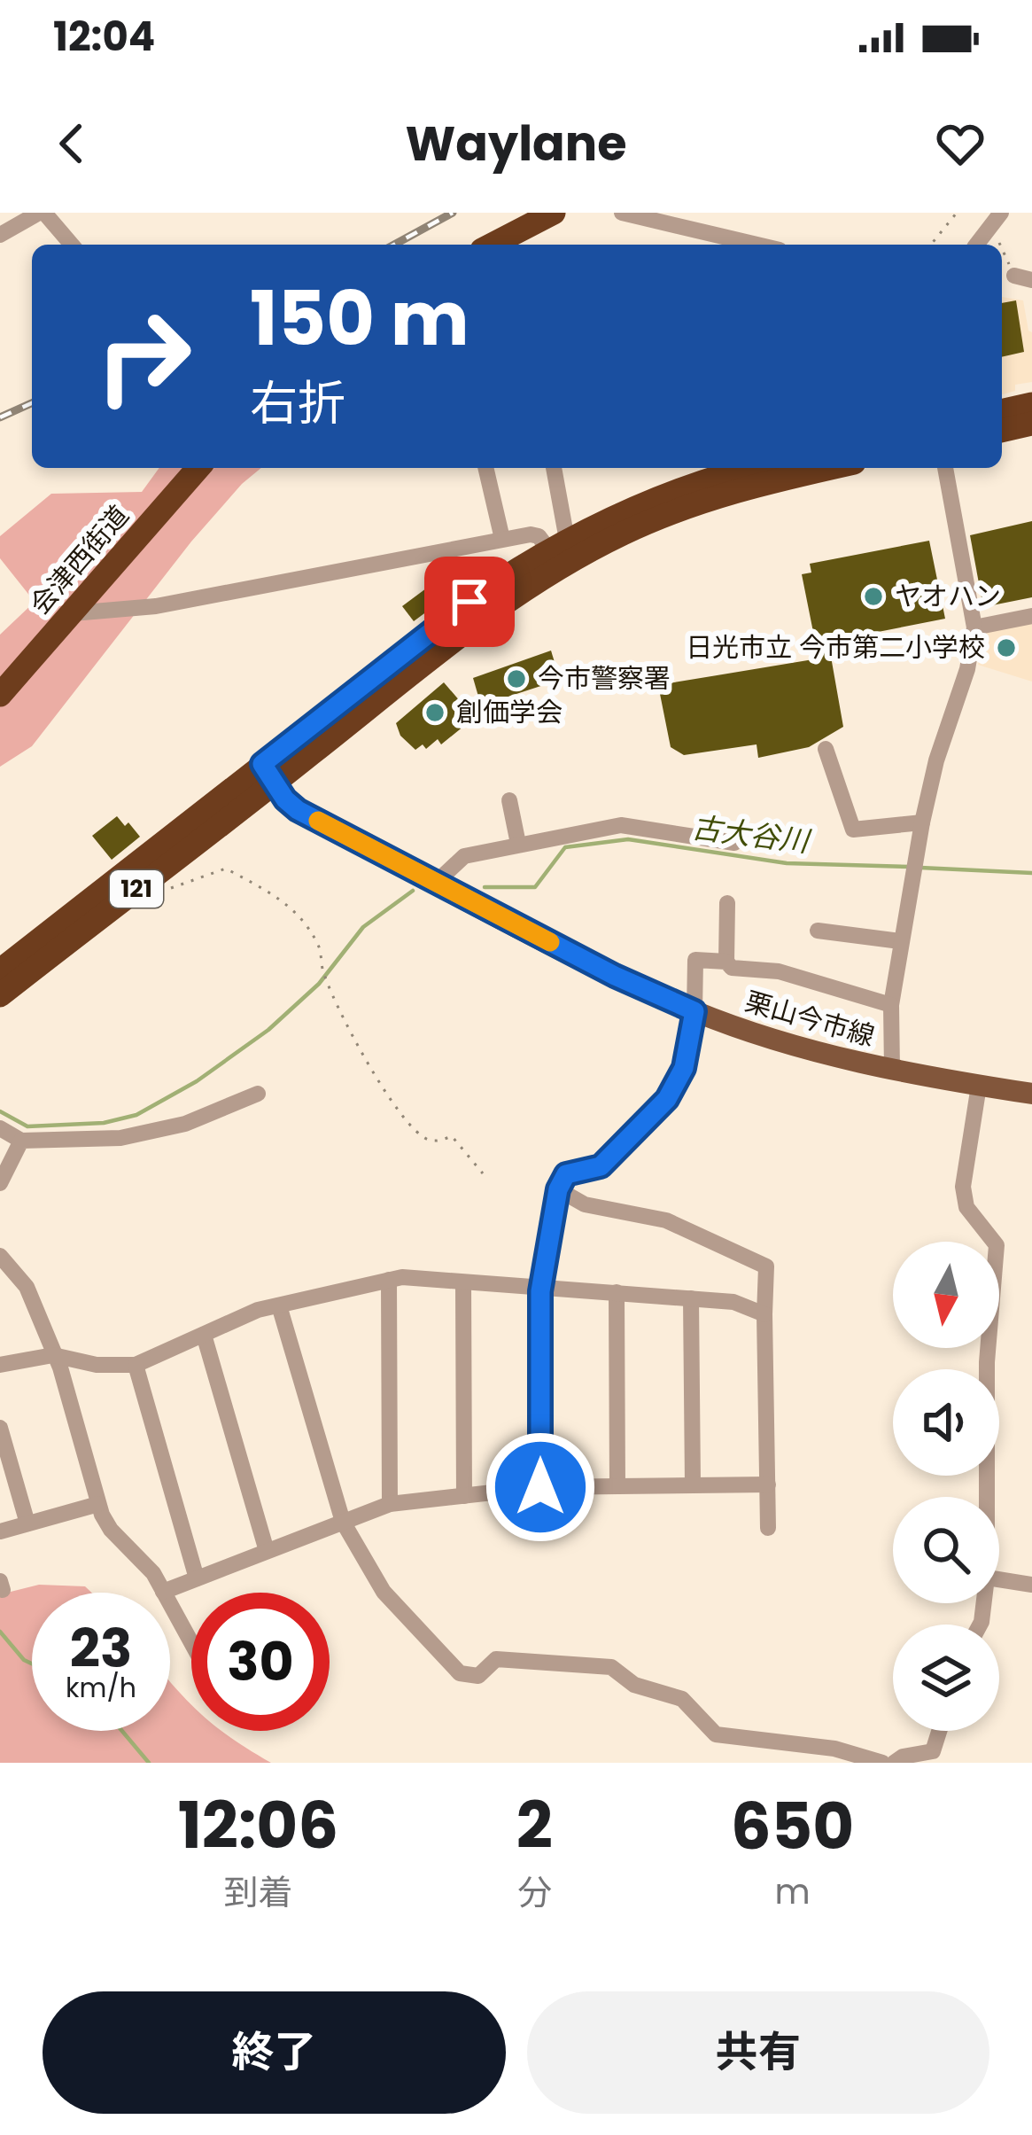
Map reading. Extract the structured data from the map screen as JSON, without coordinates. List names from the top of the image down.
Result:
{
  "streets": {
    "highway": ["会津西街道", "121"],
    "main road": ["栗山今市線"]
  },
  "crossings": [
    ["121", "栗山今市線"]
  ],
  "water": ["古大谷川"],
  "places": [
    "ヤオハン",
    "日光市立 今市第二小学校",
    "今市警察署",
    "創価学会"
  ],
  "north": "bottom",
  "page": {
    "status": "12:04",
    "header": "Waylane",
    "turn": ["150 m", "右折"],
    "speed": "23 km/h",
    "limit": "30",
    "eta": [
      "12:06",
      "到着",
      "2",
      "分",
      "650",
      "m"
    ],
    "buttons": ["終了", "共有"]
  }
}
